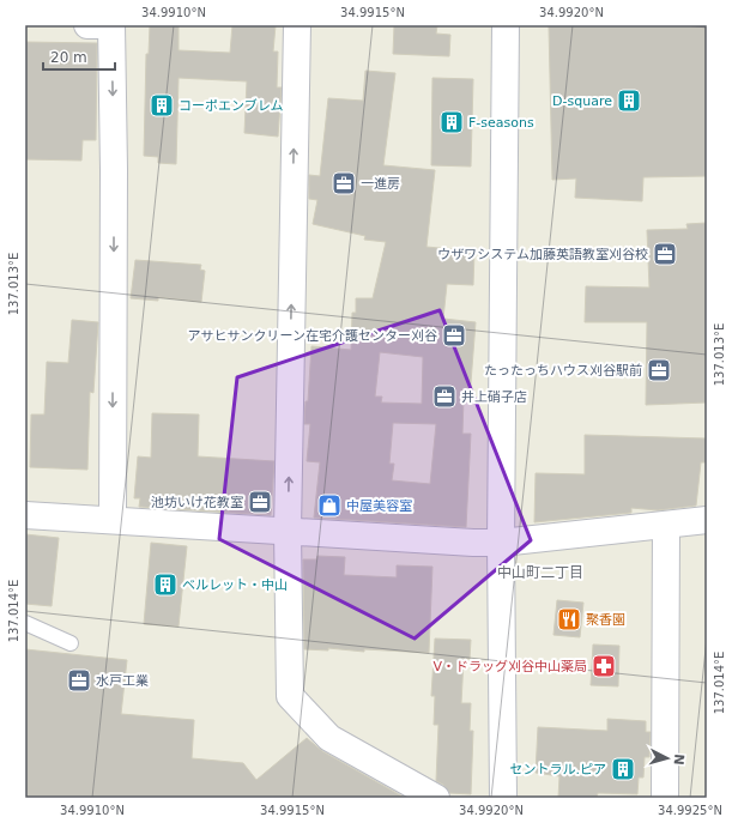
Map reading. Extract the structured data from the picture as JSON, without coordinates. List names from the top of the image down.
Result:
{
  "districts": ["中山町二丁目"],
  "places": {
    "building": [
      "D-square",
      "コーポエンブレム",
      "F-seasons",
      "ベルレット・中山",
      "セントラル.ピア"
    ],
    "office": [
      "一進房",
      "ウザワシステム加藤英語教室刈谷校",
      "アサヒサンクリーン在宅介護センター刈谷",
      "たったっちハウス刈谷駅前",
      "井上硝子店",
      "池坊いけ花教室",
      "水戸工業"
    ],
    "shop": ["中屋美容室"],
    "restaurant": ["聚香園"],
    "pharmacy": ["V・ドラッグ刈谷中山薬局"]
  },
  "scale_bar": "20 m",
  "north": "right",
  "coordinates": [
    "34.9910°N",
    "34.9915°N",
    "34.9920°N",
    "137.013°E",
    "137.014°E",
    "34.9925°N"
  ]
}
